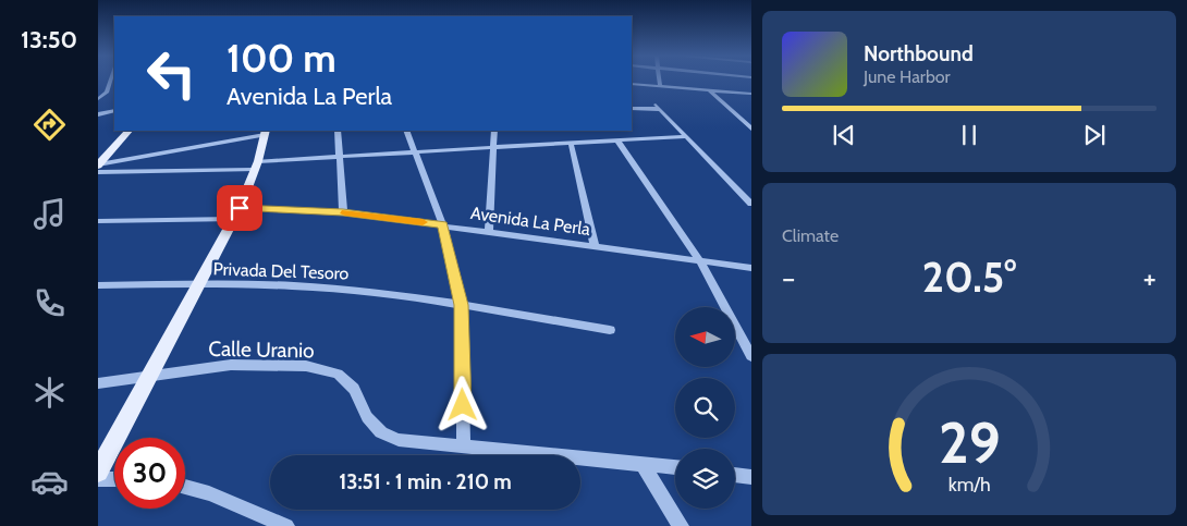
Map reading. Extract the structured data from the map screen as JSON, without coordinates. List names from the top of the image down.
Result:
{
  "streets": {
    "street": ["Avenida La Perla", "Privada Del Tesoro", "Calle Uranio"]
  },
  "north": "left",
  "page": {
    "tabs": "13:50",
    "turn": ["100 m", "Avenida La Perla"],
    "song": ["Northbound", "June Harbor"],
    "tile": "Climate",
    "heat": ["−", "20.5°", "+"],
    "limit": "30",
    "trip": "13:51 · 1 min · 210 m",
    "gauge": ["29", "km/h"]
  }
}
